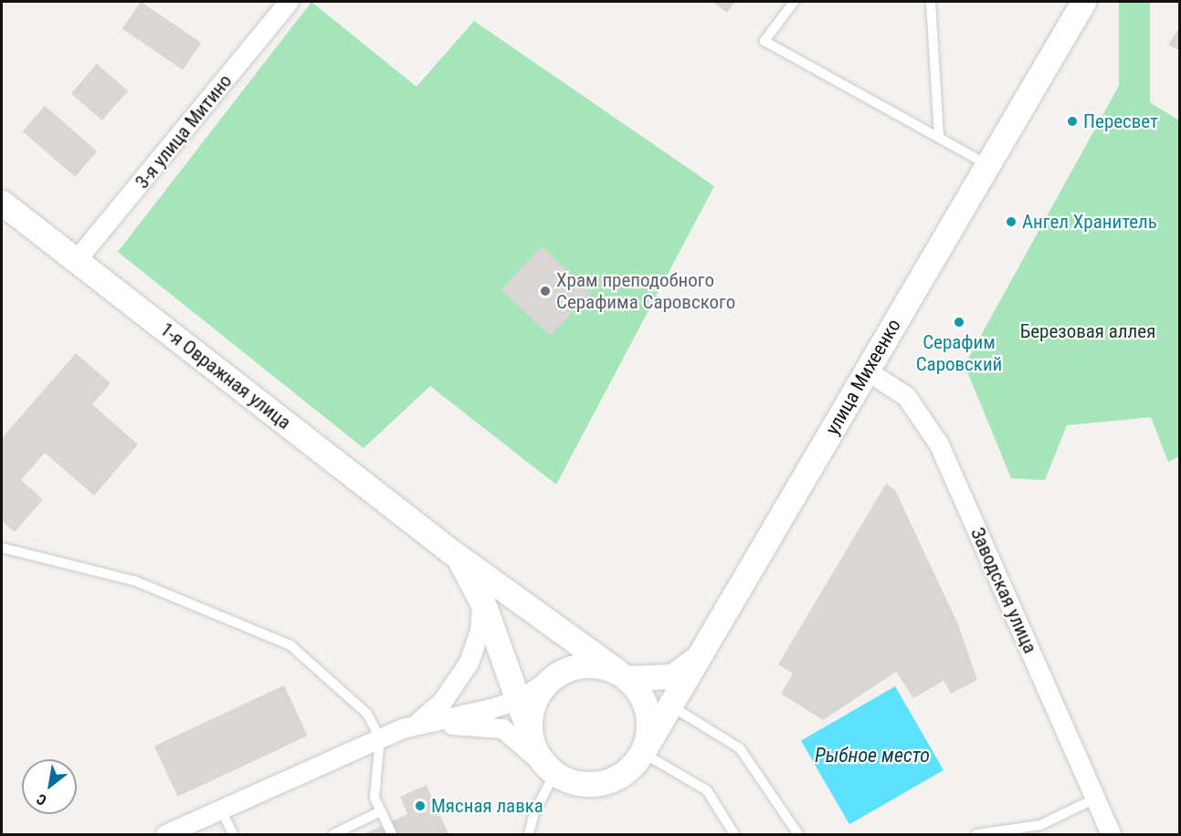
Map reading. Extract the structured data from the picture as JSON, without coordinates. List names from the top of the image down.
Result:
{
  "streets": {
    "street": [
      "3-я улица Митино",
      "1-я Овражная улица",
      "улица Михеенко",
      "Заводская улица"
    ]
  },
  "crossings": [
    ["3-я улица Митино", "1-я Овражная улица"],
    ["1-я Овражная улица", "улица Михеенко"],
    ["улица Михеенко", "Заводская улица"]
  ],
  "water": ["Рыбное место"],
  "parks": ["Березовая аллея"],
  "places": [
    "Пересвет",
    "Ангел Хранитель",
    "Храм преподобного Серафима Саровского",
    "Серафим Саровский",
    "Мясная лавка"
  ],
  "north": "bottom left"
}
